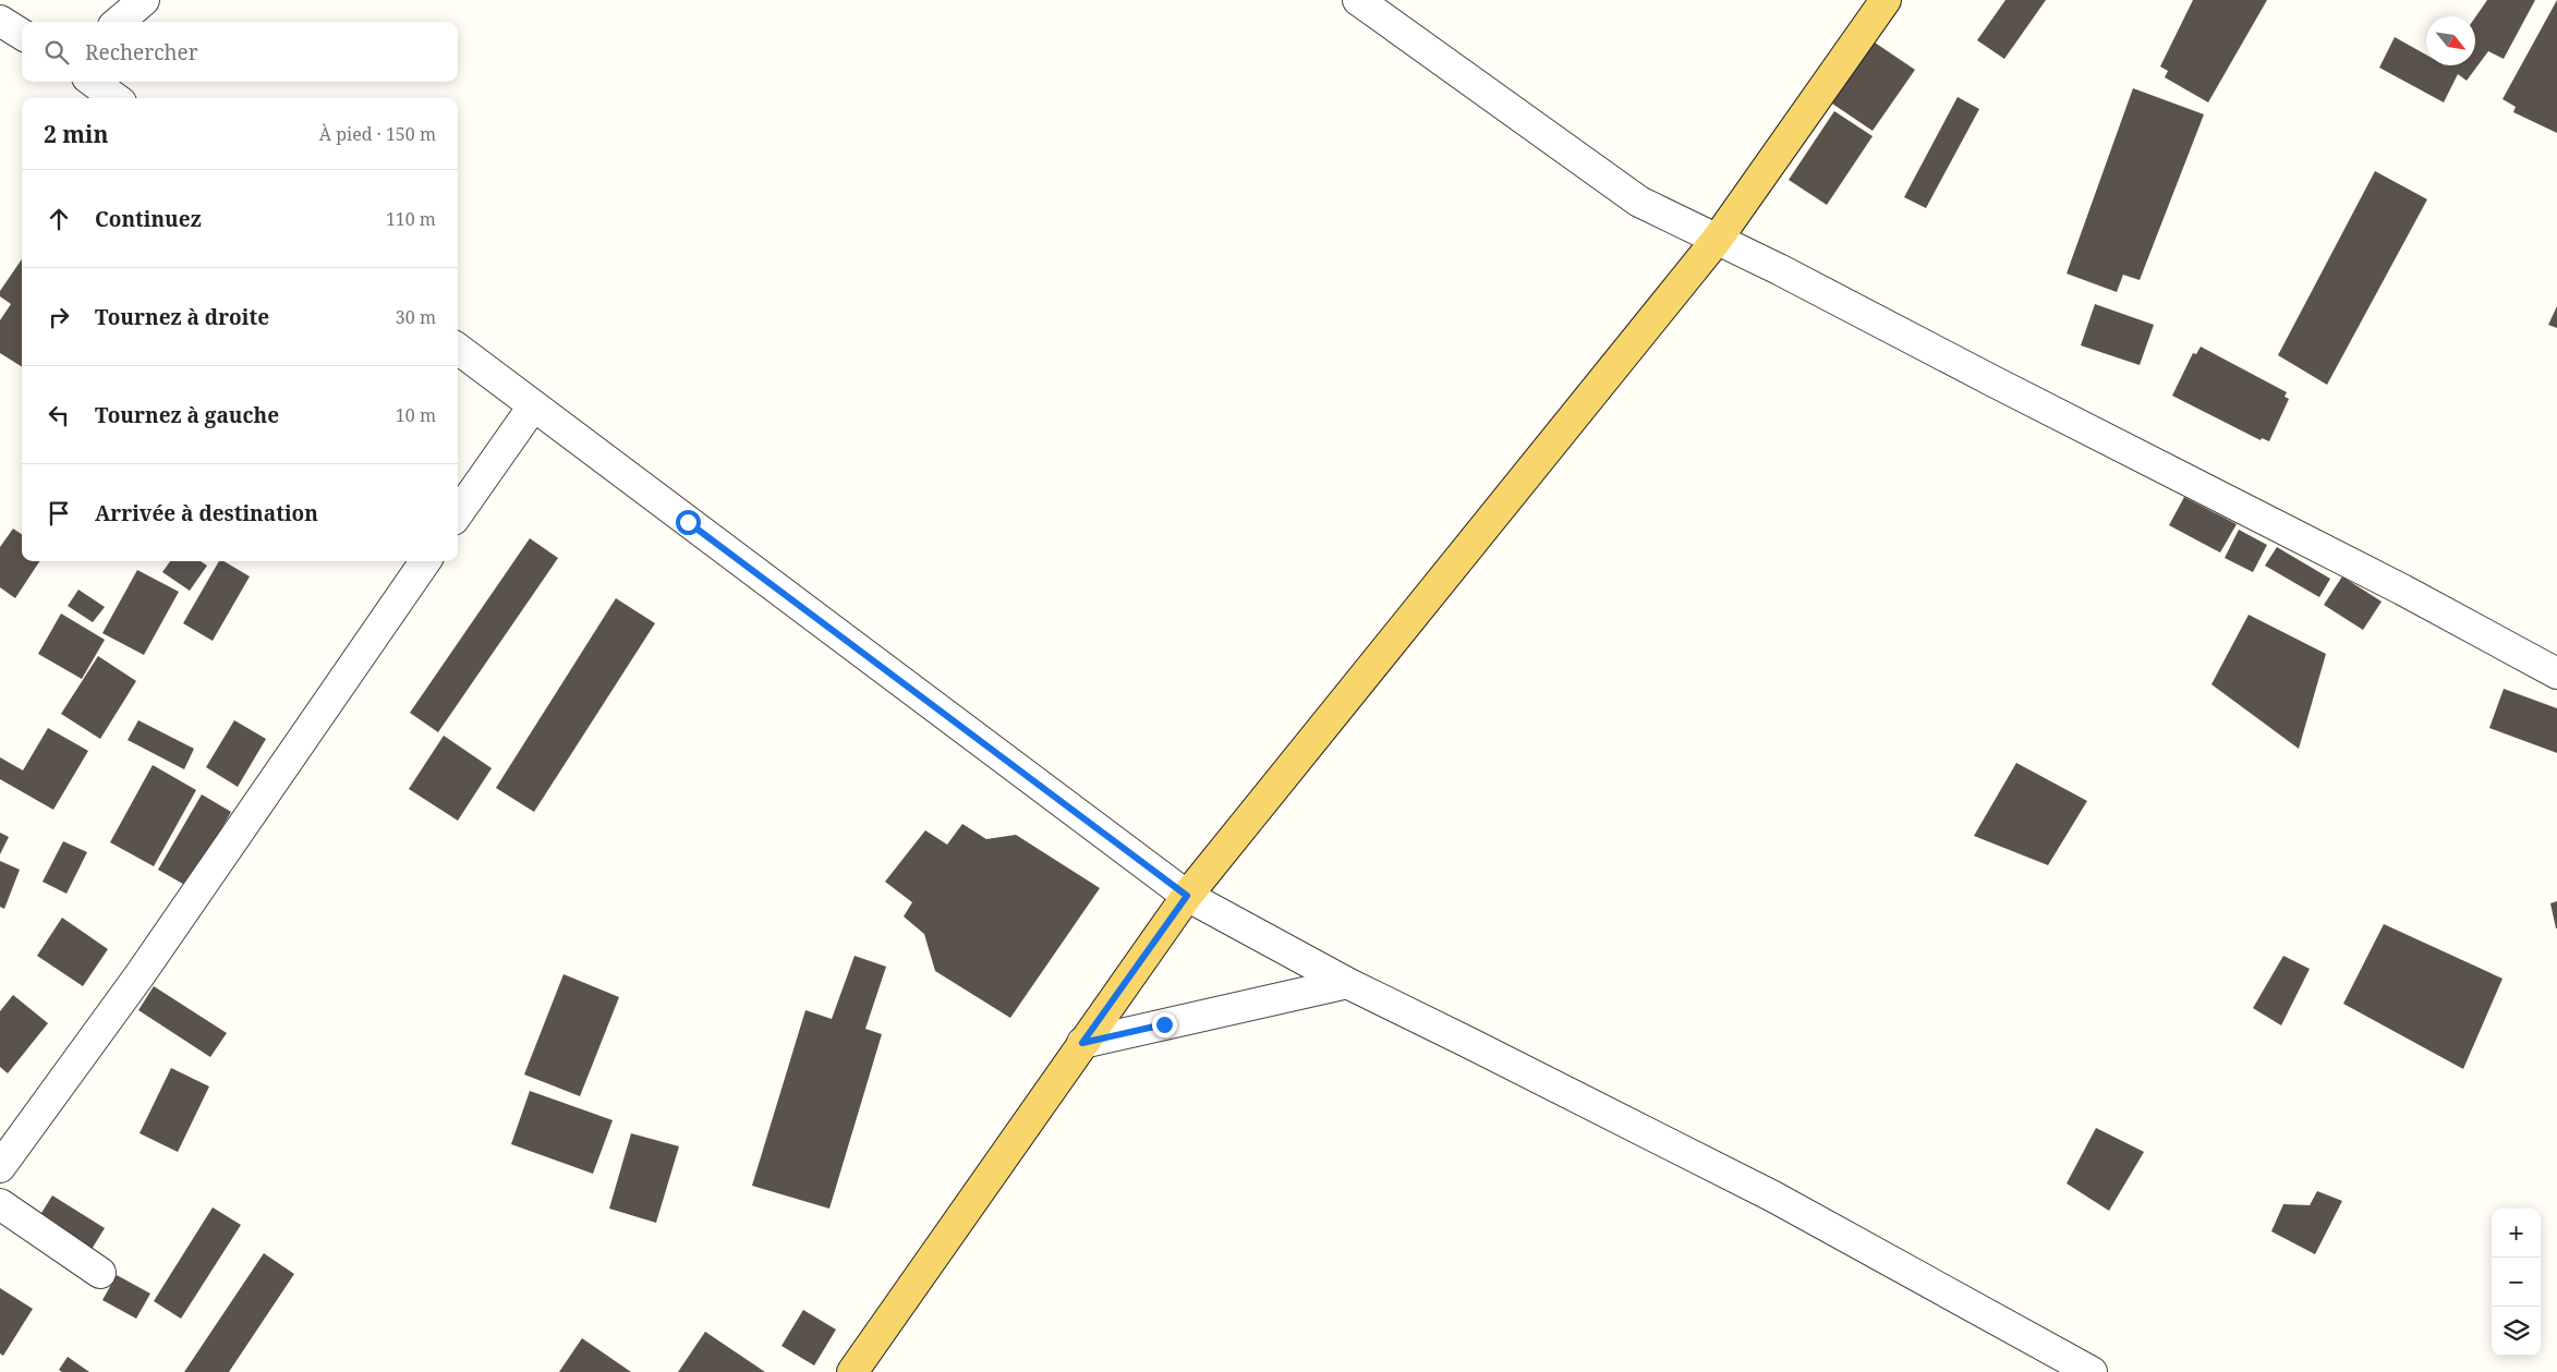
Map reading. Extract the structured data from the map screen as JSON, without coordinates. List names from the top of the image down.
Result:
{
  "north": "bottom right",
  "page": {
    "search": "Rechercher",
    "heading": ["2 min", "À pied · 150 m"],
    "list": [
      ["Continuez", "110 m"],
      ["Tournez à droite", "30 m"],
      ["Tournez à gauche", "10 m"],
      "Arrivée à destination"
    ],
    "map_buttons": ["+", "−"]
  }
}
